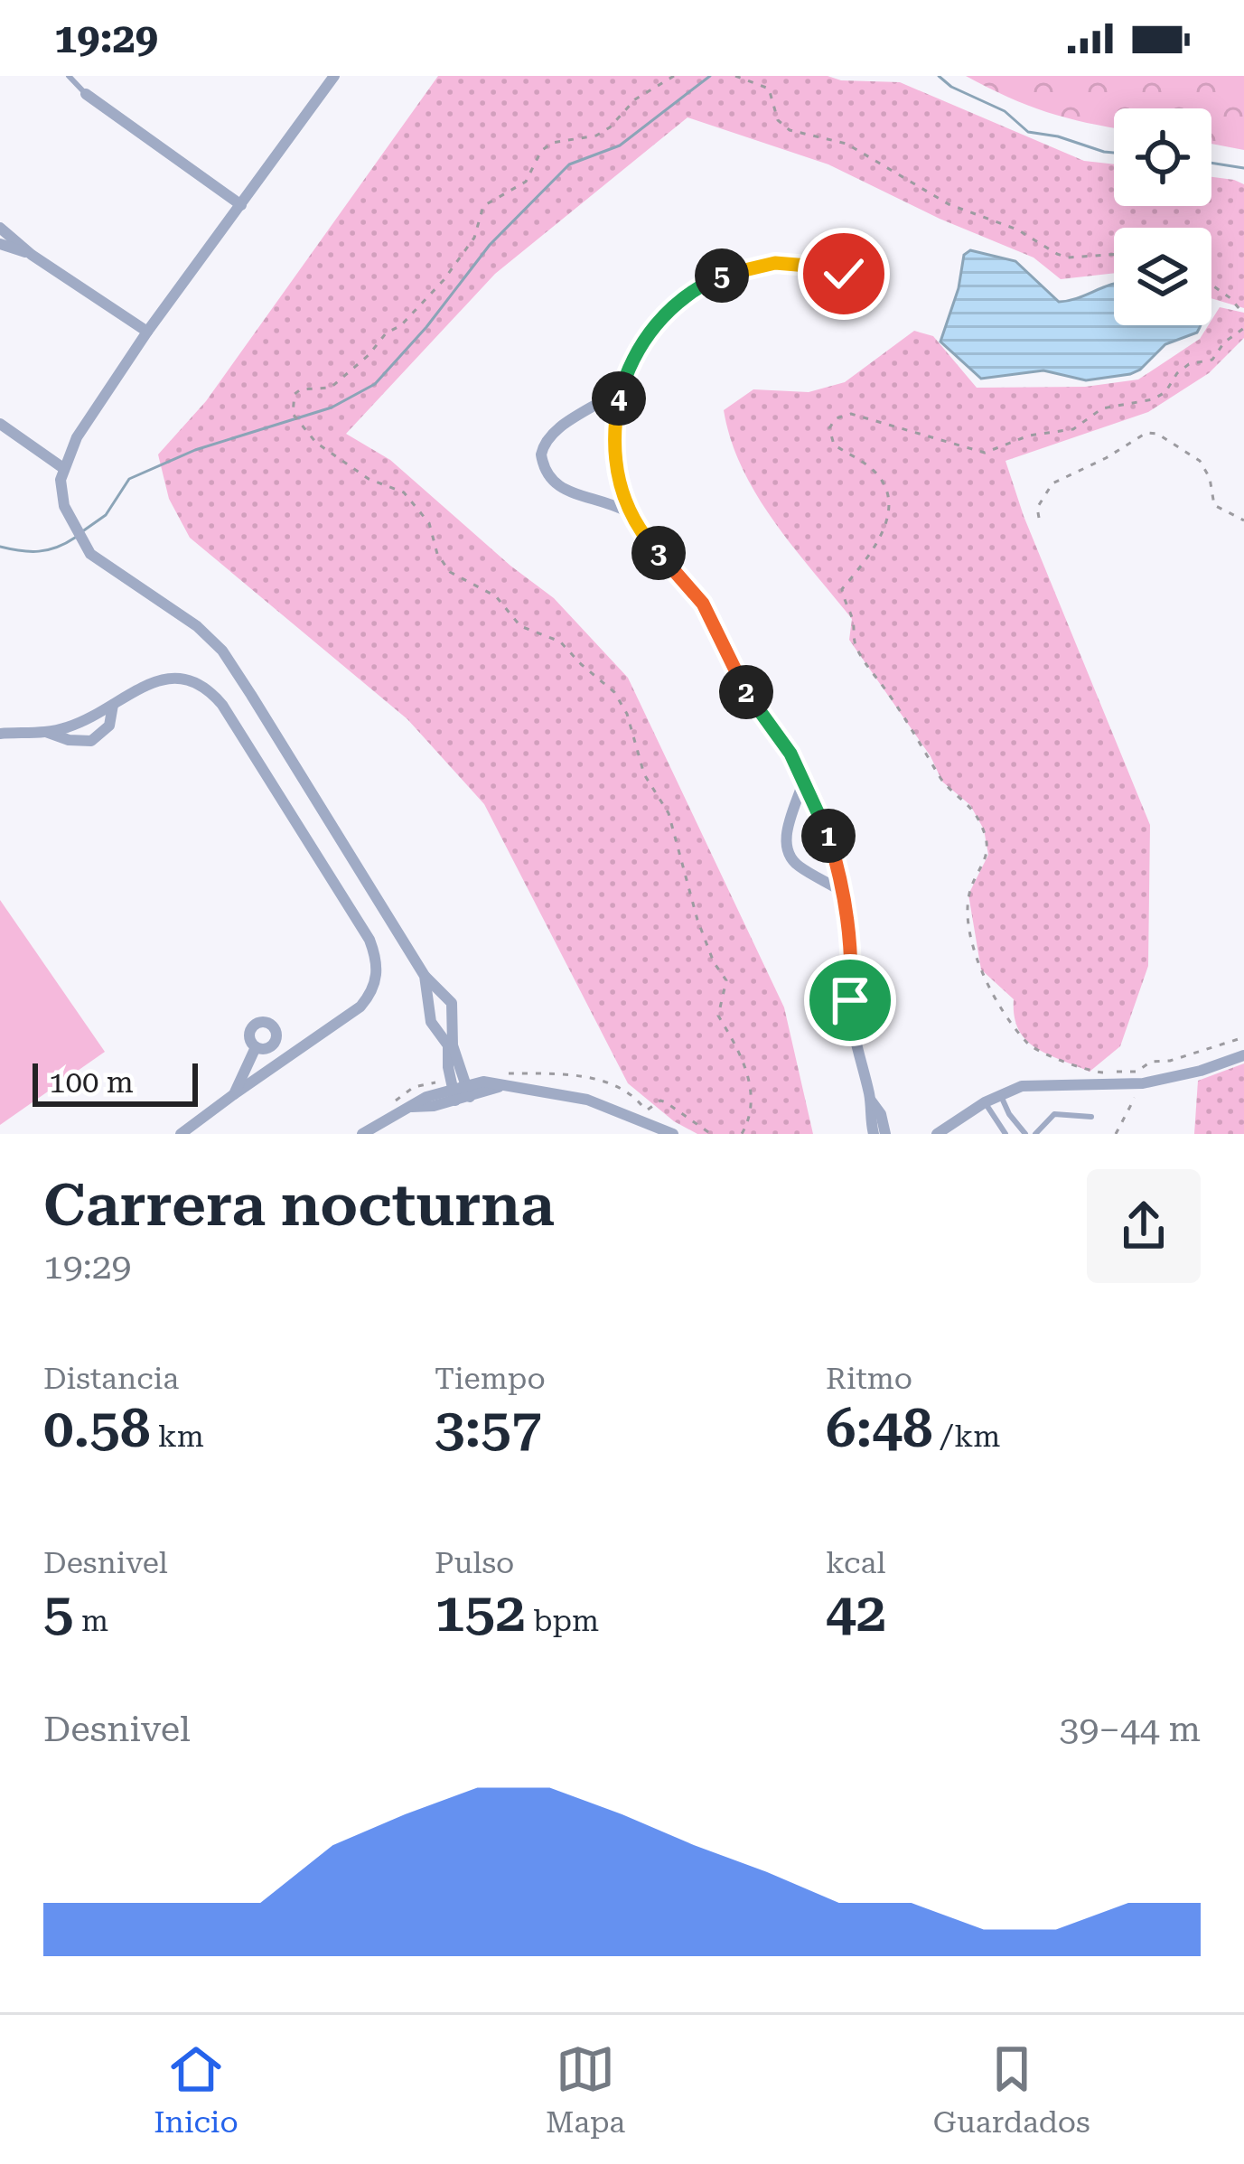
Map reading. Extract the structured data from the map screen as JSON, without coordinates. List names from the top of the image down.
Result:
{
  "scale_bar": "100 m",
  "page": {
    "status": "19:29",
    "pins": [
      "5",
      "4",
      "3",
      "2",
      "1"
    ],
    "scale": "100 m",
    "heading": ["Carrera nocturna", "19:29"],
    "stats": [
      ["Distancia", "0.58 km"],
      ["Tiempo", "3:57"],
      ["Ritmo", "6:48 /km"],
      ["Desnivel", "5 m"],
      ["Pulso", "152 bpm"],
      ["kcal", "42"]
    ],
    "chart": ["Desnivel", "39–44 m"],
    "tabs": ["Inicio", "Mapa", "Guardados"]
  }
}
